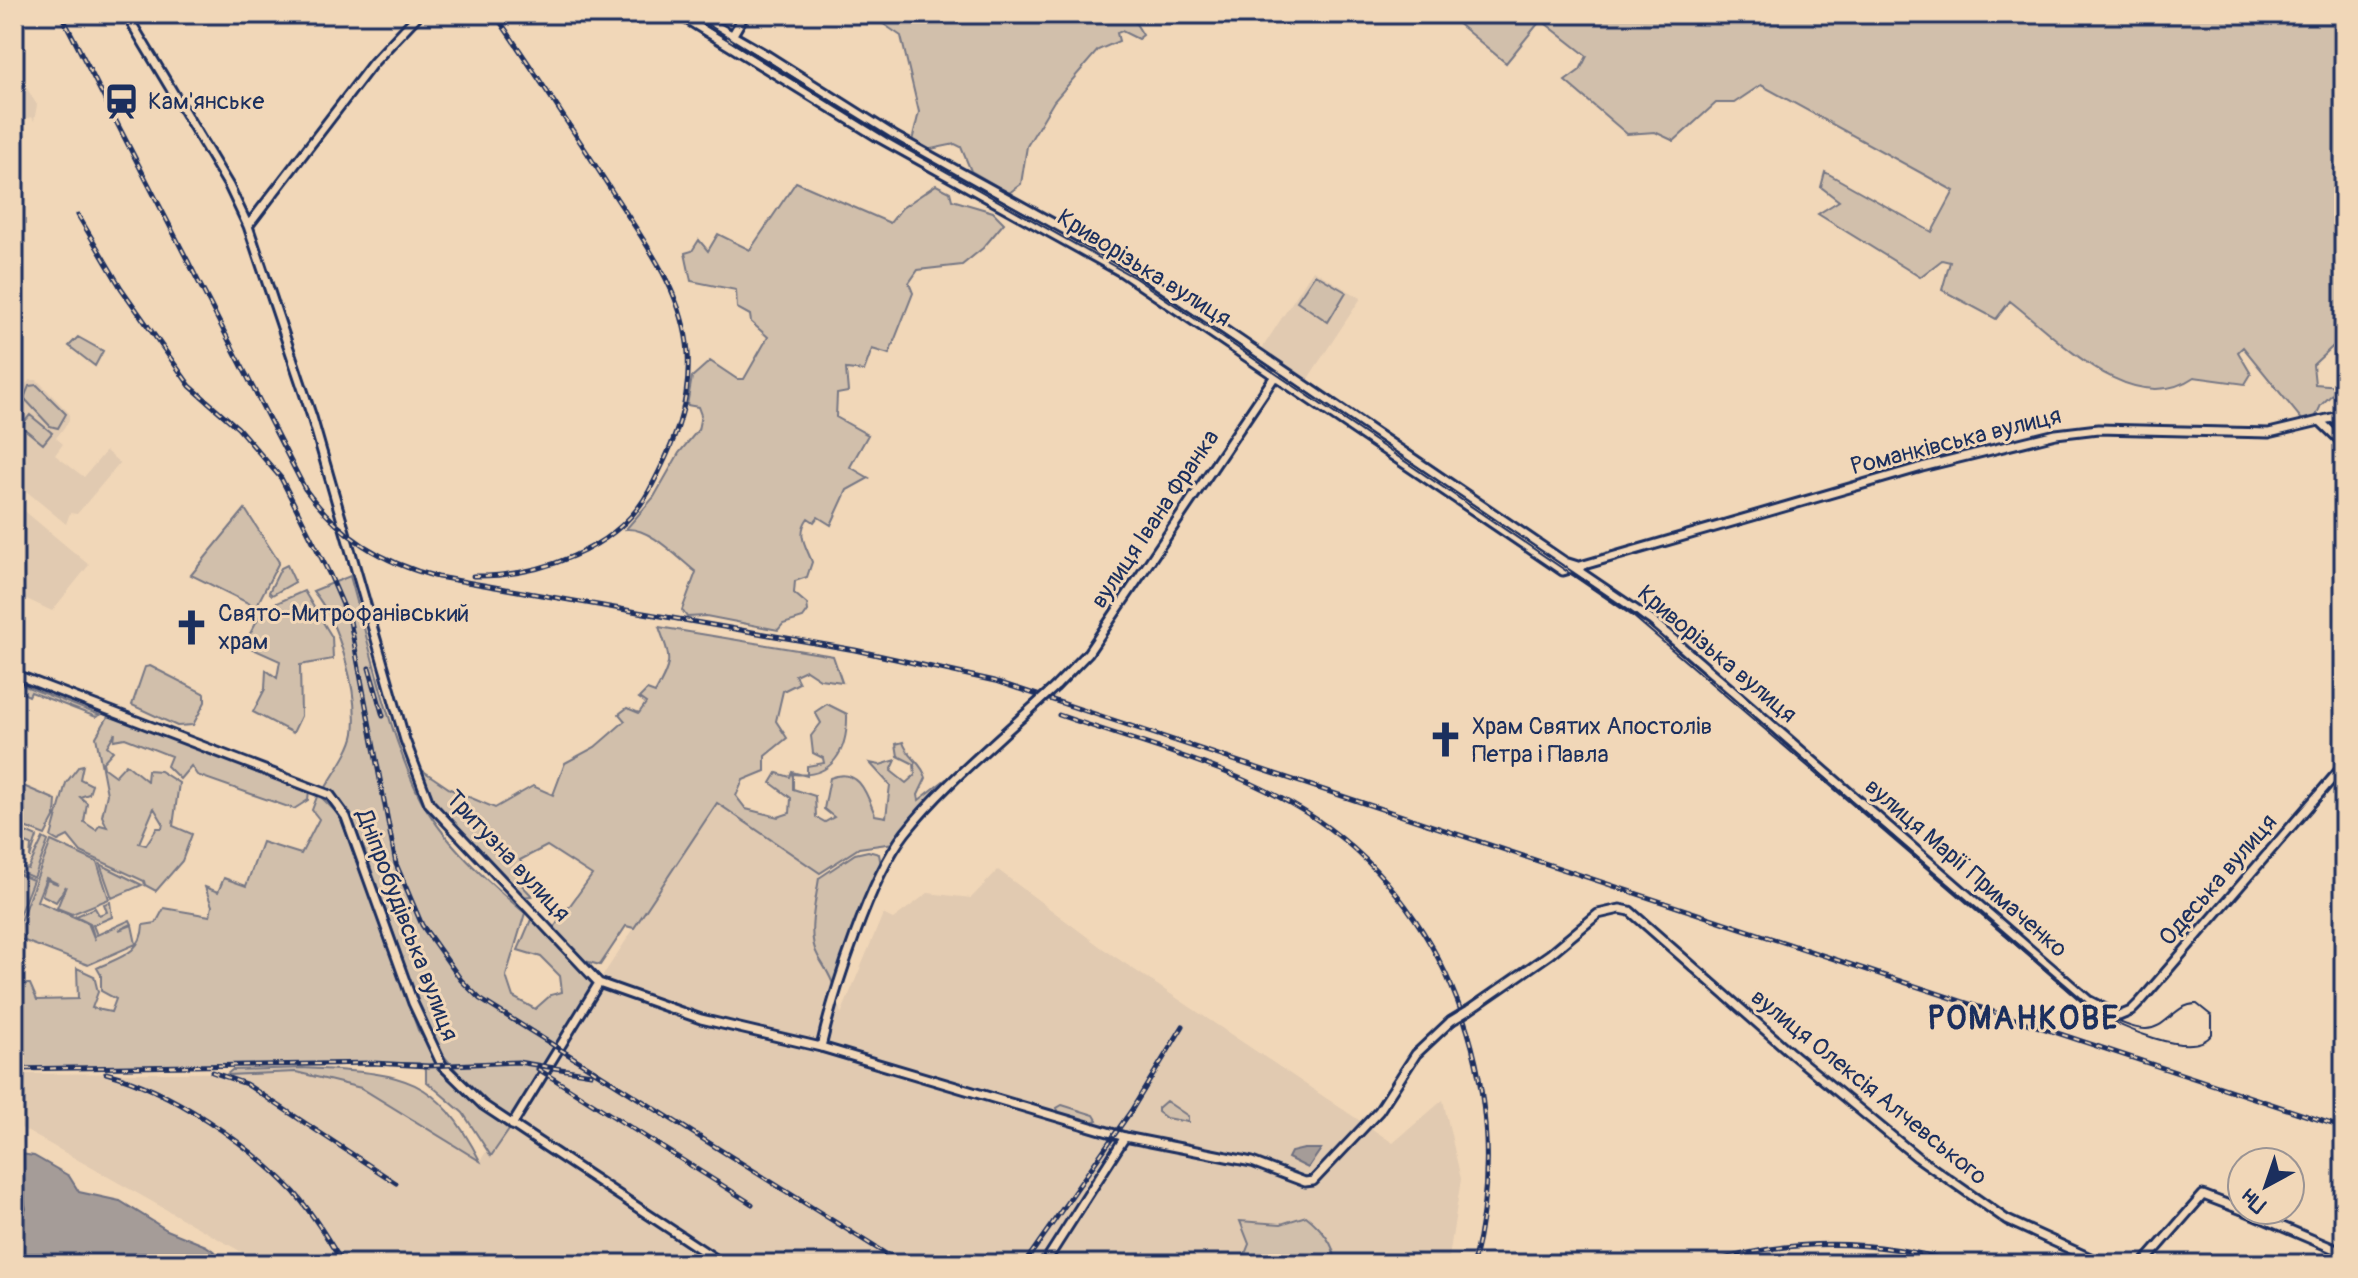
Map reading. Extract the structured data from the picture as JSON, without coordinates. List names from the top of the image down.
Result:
{
  "streets": {
    "street": [
      "Криворізька вулиця",
      "Романківська вулиця",
      "вулиця Івана Франка",
      "Тритузна вулиця",
      "вулиця Марії Примаченко",
      "Одеська вулиця",
      "Дніпробудівська вулиця",
      "вулиця Олексія Алчевського"
    ]
  },
  "crossings": [
    ["Криворізька вулиця", "Романківська вулиця"],
    ["Криворізька вулиця", "вулиця Івана Франка"],
    ["Криворізька вулиця", "вулиця Марії Примаченко"],
    ["вулиця Івана Франка", "Тритузна вулиця"],
    ["Тритузна вулиця", "вулиця Олексія Алчевського"],
    ["вулиця Марії Примаченко", "Одеська вулиця"]
  ],
  "districts": ["РОМАНКОВЕ"],
  "places": {
    "station": ["Кам'янське"],
    "church": ["Свято-Митрофанівський храм", "Храм Святих Апостолів Петра і Павла"]
  },
  "north": "bottom left"
}
